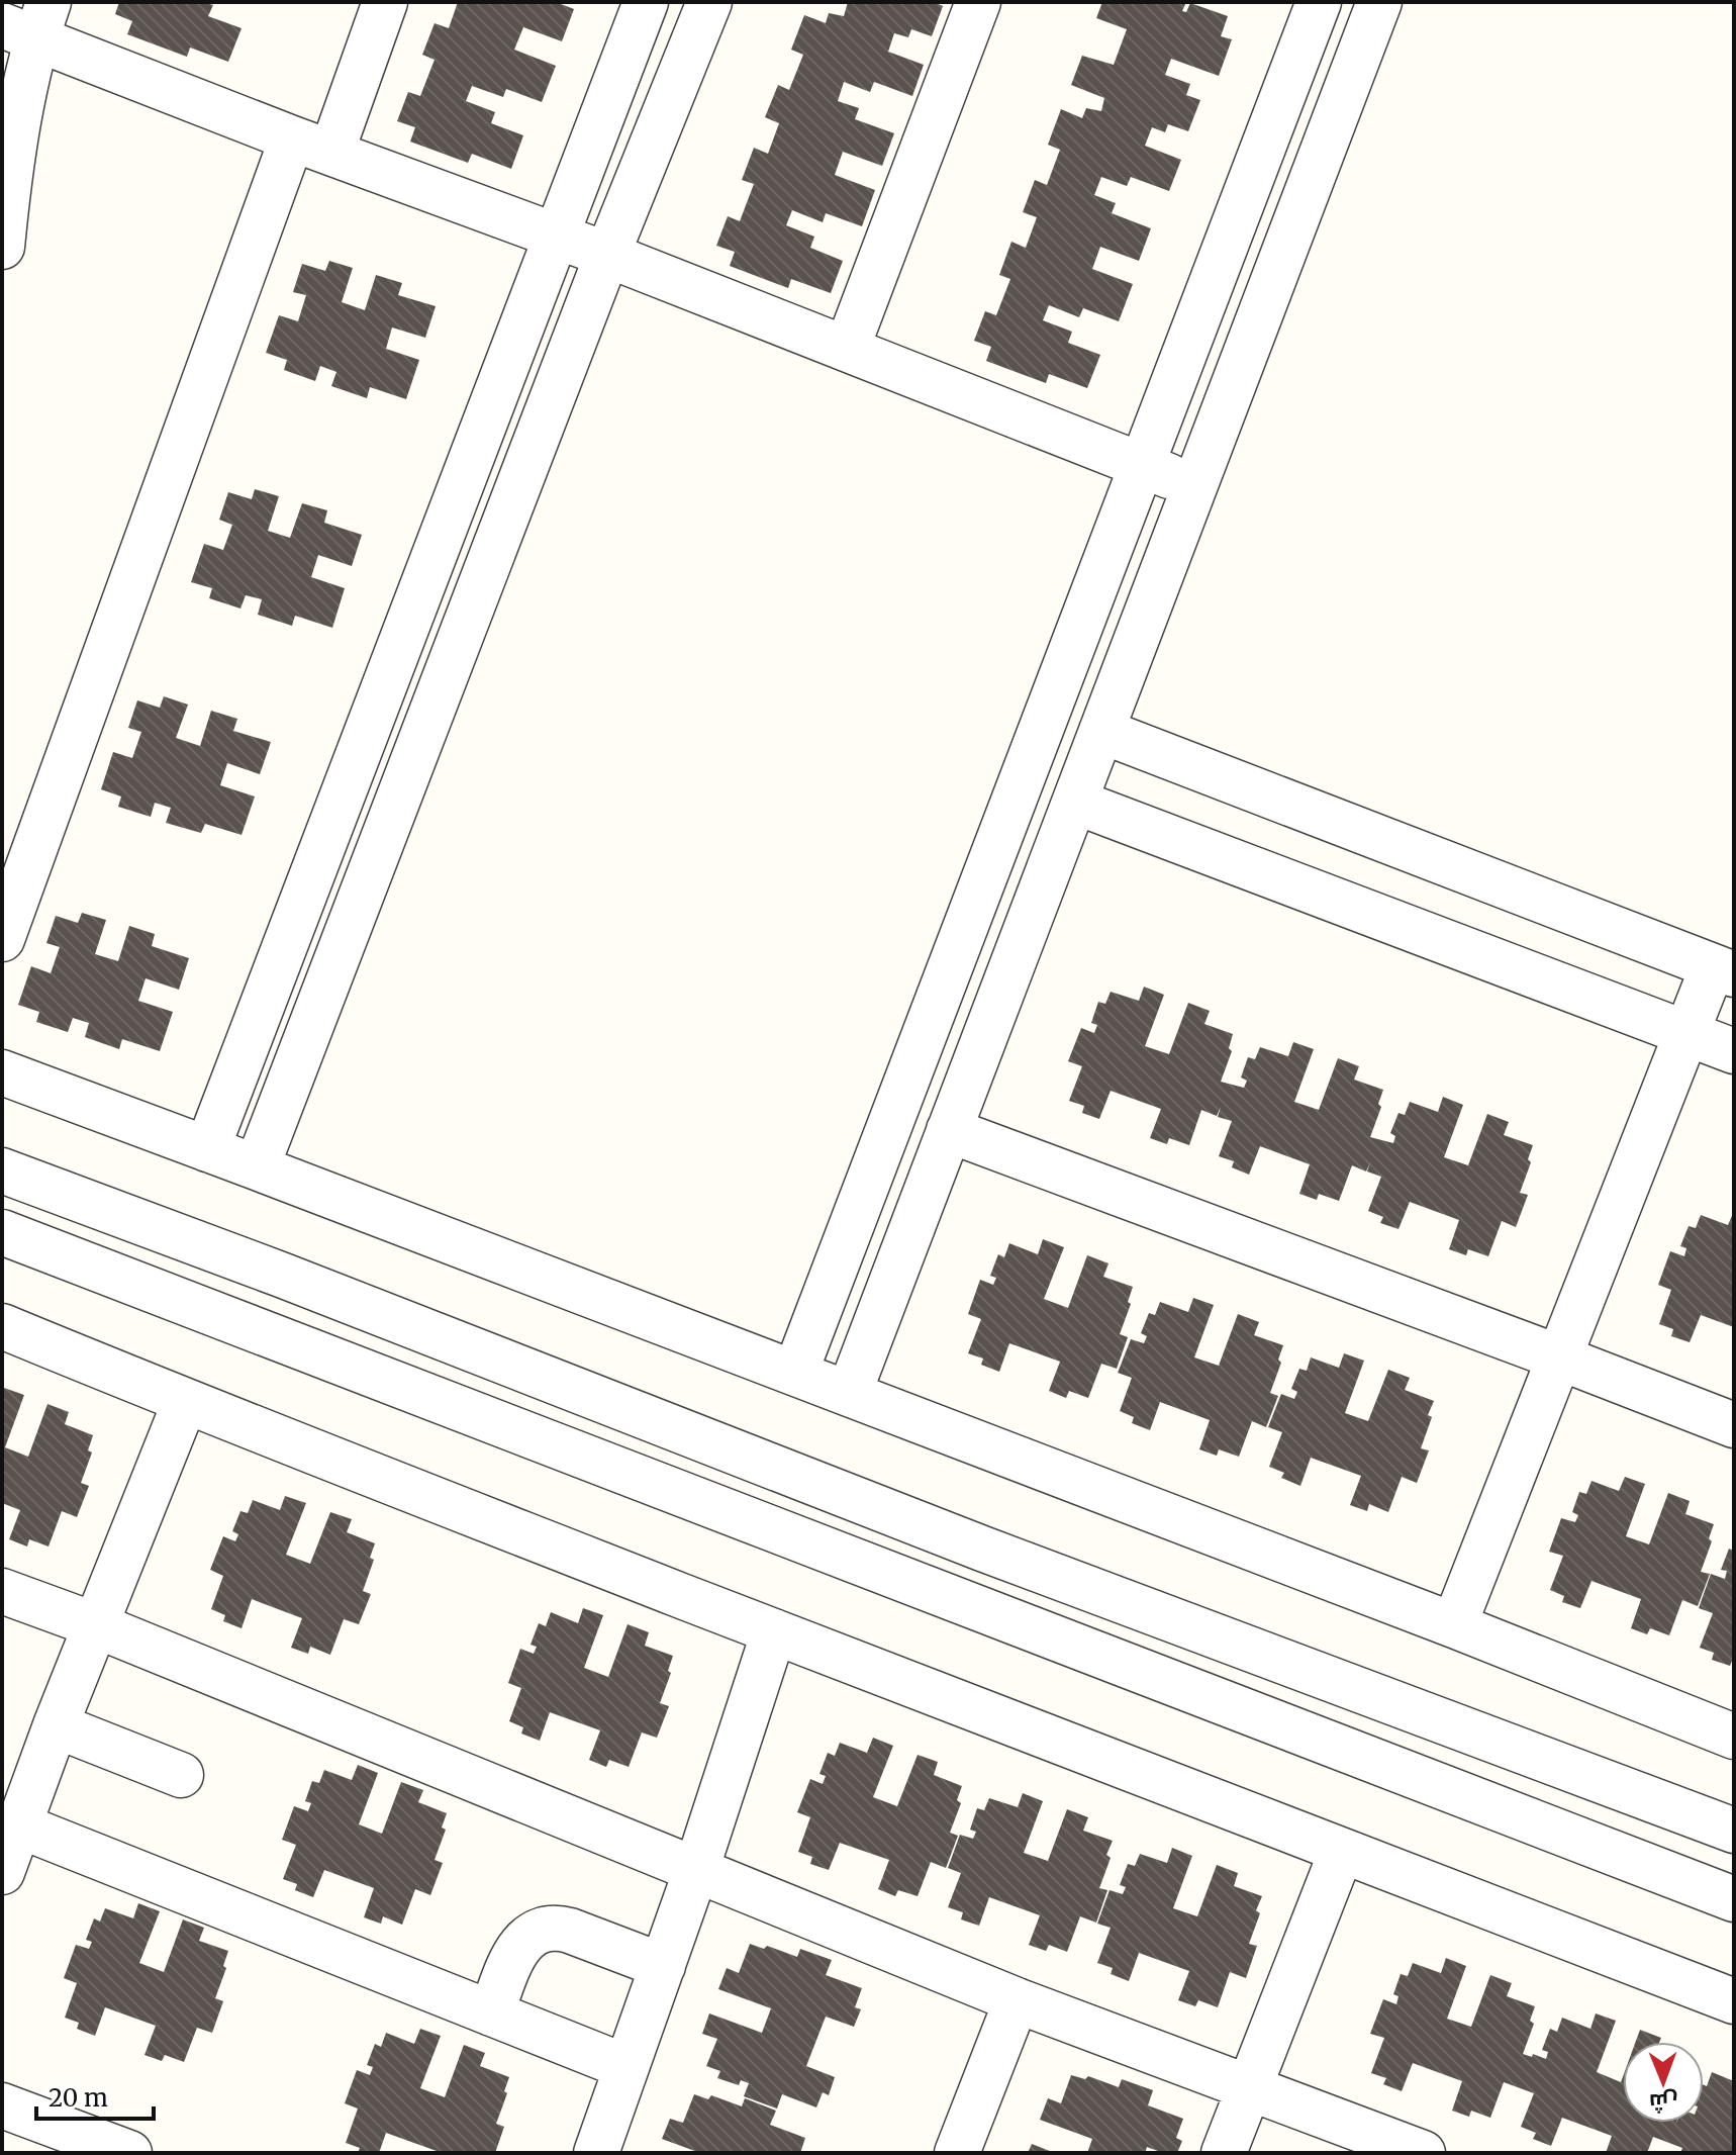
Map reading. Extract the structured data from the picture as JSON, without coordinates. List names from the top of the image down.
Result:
{
  "scale_bar": "20 m",
  "north": "bottom"
}
